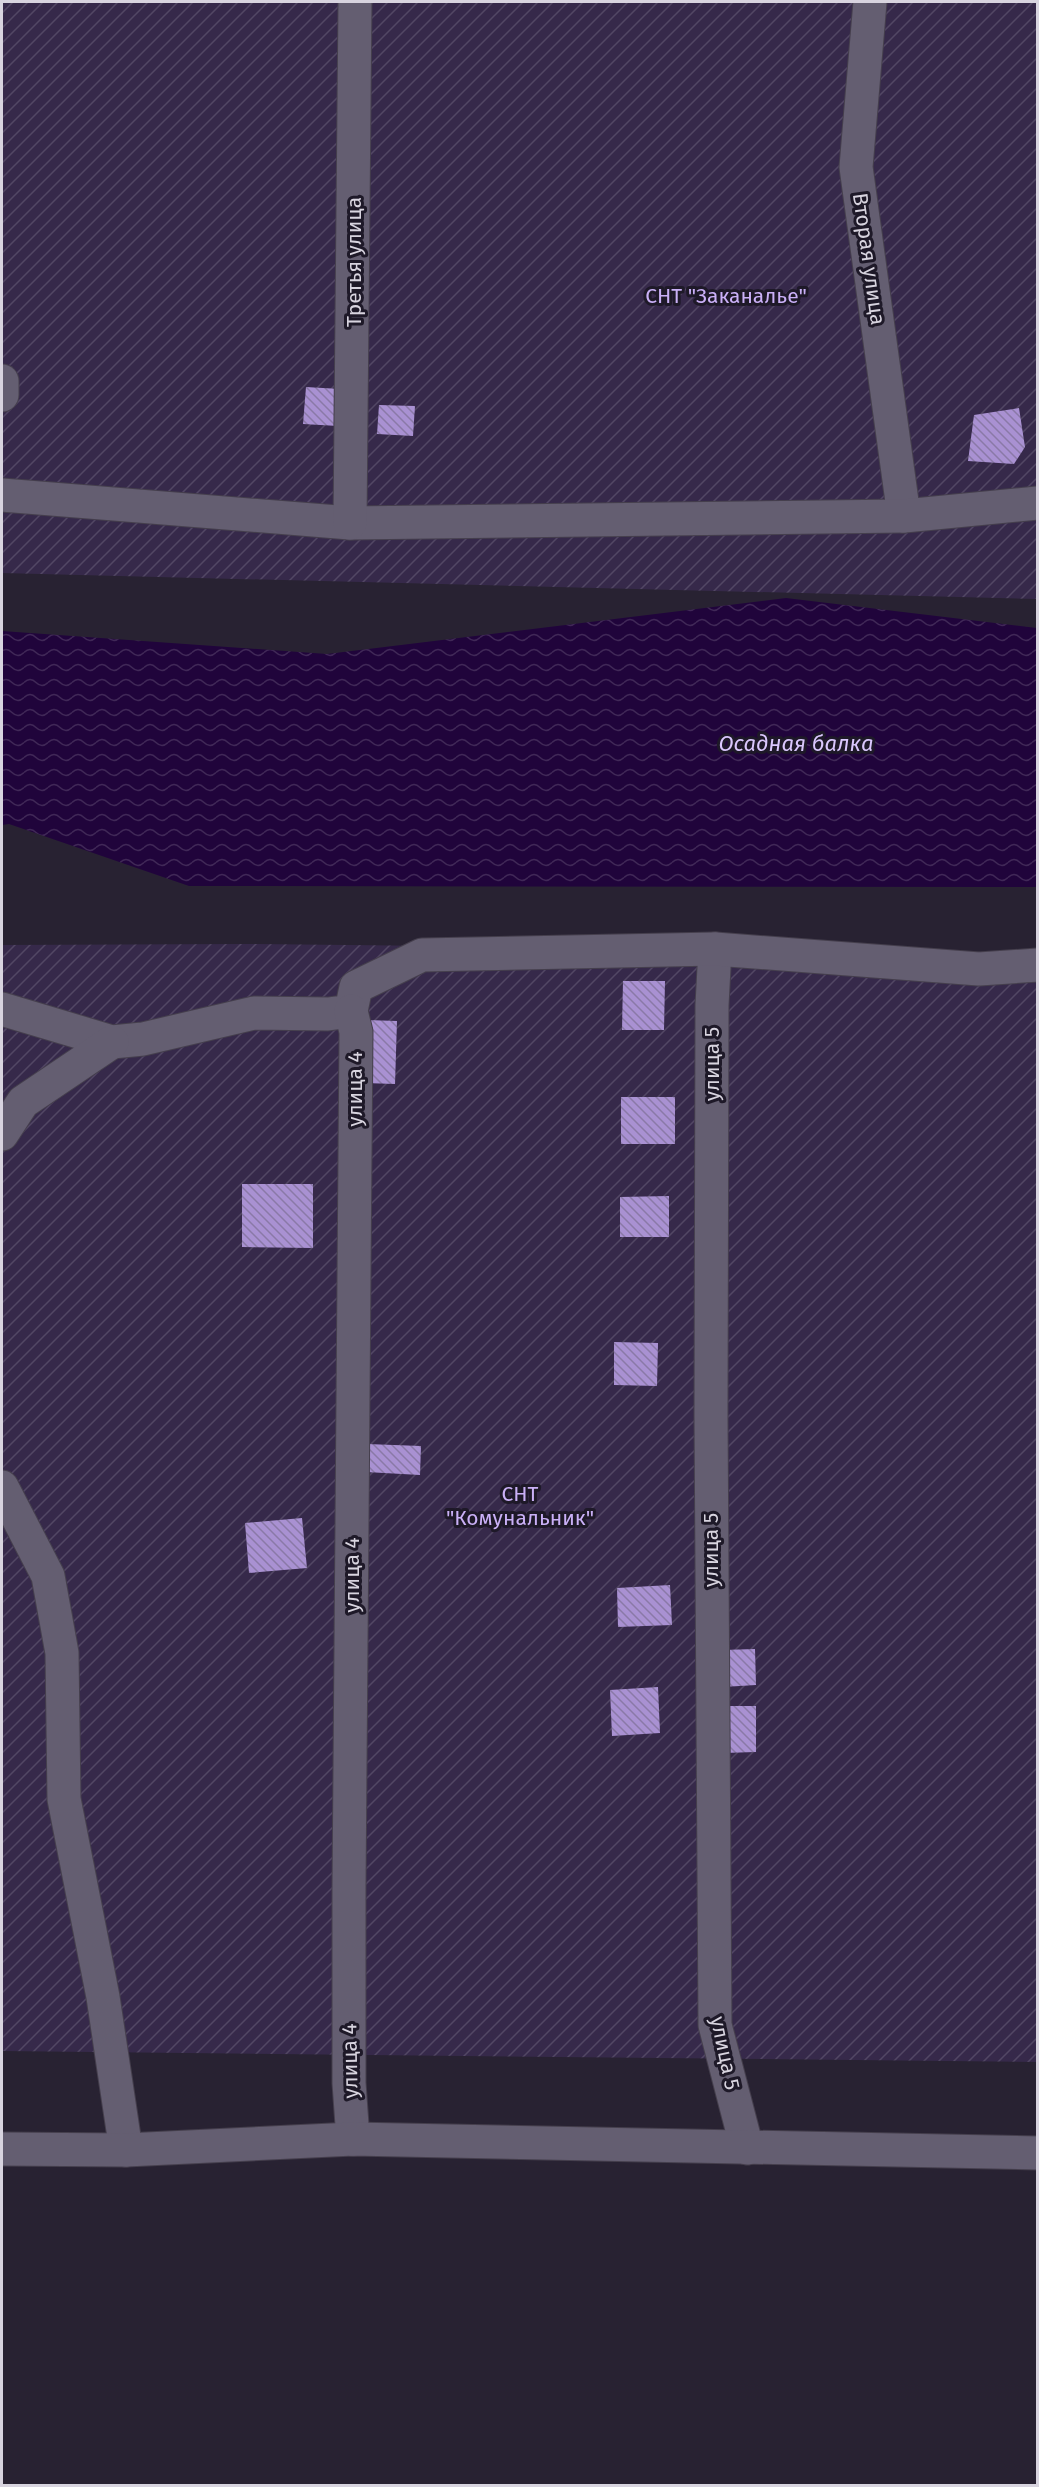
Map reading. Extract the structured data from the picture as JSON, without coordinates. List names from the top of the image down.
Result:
{
  "streets": {
    "street": [
      "Вторая улица",
      "Третья улица",
      "улица 5",
      "улица 4"
    ]
  },
  "water": ["Осадная балка"],
  "parks": ["СНТ \"Заканалье\"", "СНТ \"Комунальник\""]
}
